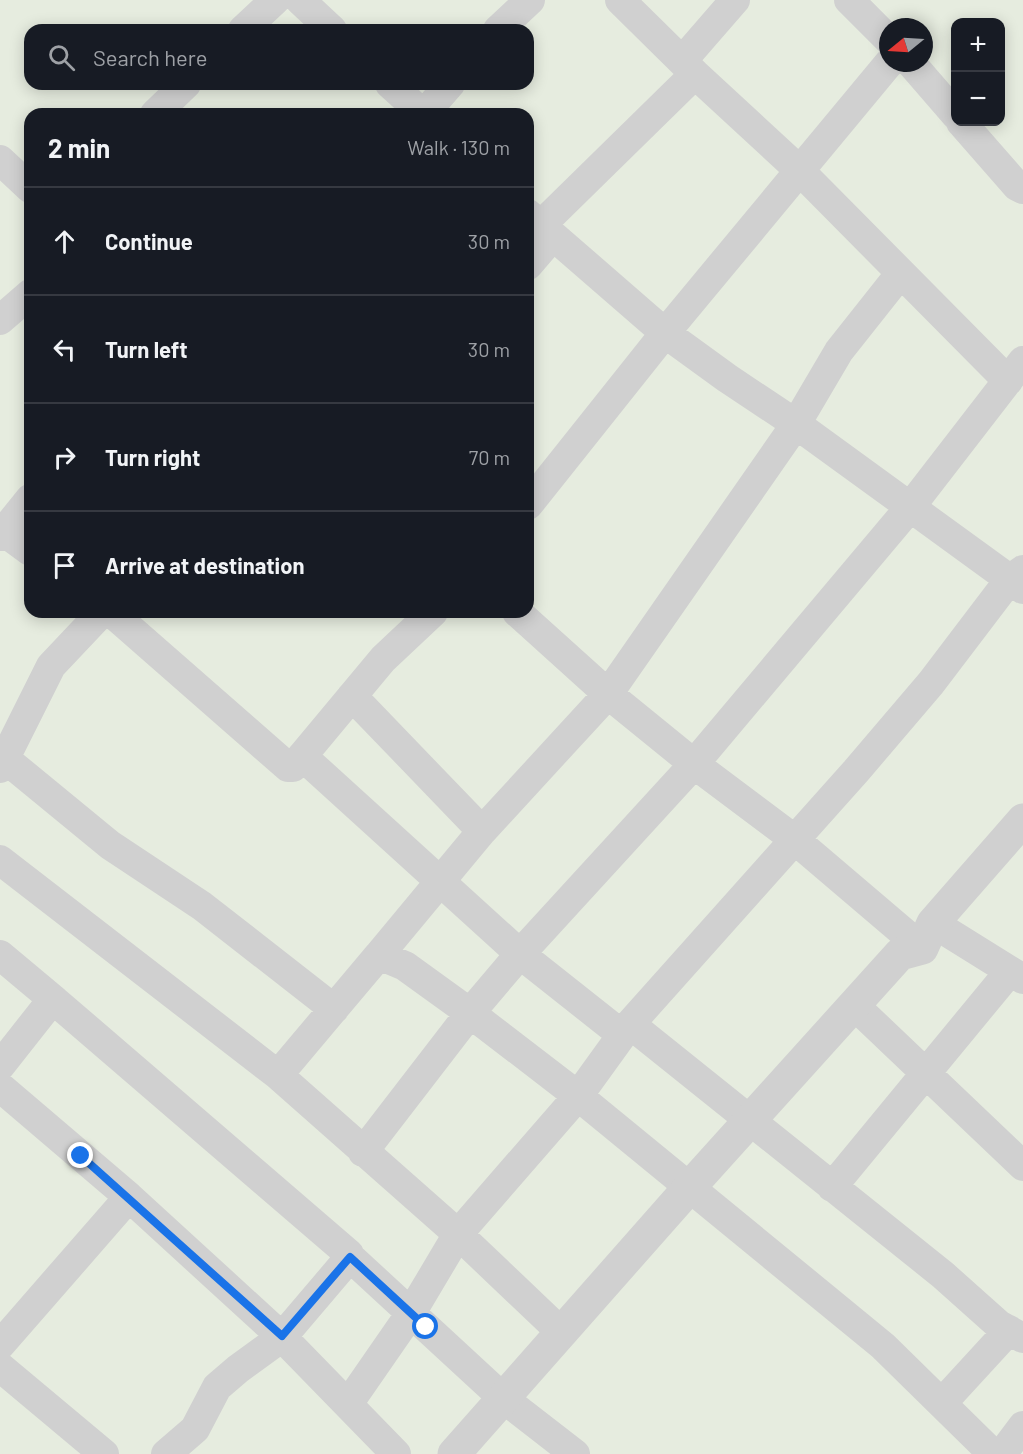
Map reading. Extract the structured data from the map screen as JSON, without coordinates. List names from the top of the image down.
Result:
{
  "north": "left",
  "page": {
    "map_buttons": ["+", "−"],
    "search": "Search here",
    "heading": ["2 min", "Walk · 130 m"],
    "list": [
      ["Continue", "30 m"],
      ["Turn left", "30 m"],
      ["Turn right", "70 m"],
      "Arrive at destination"
    ]
  }
}
